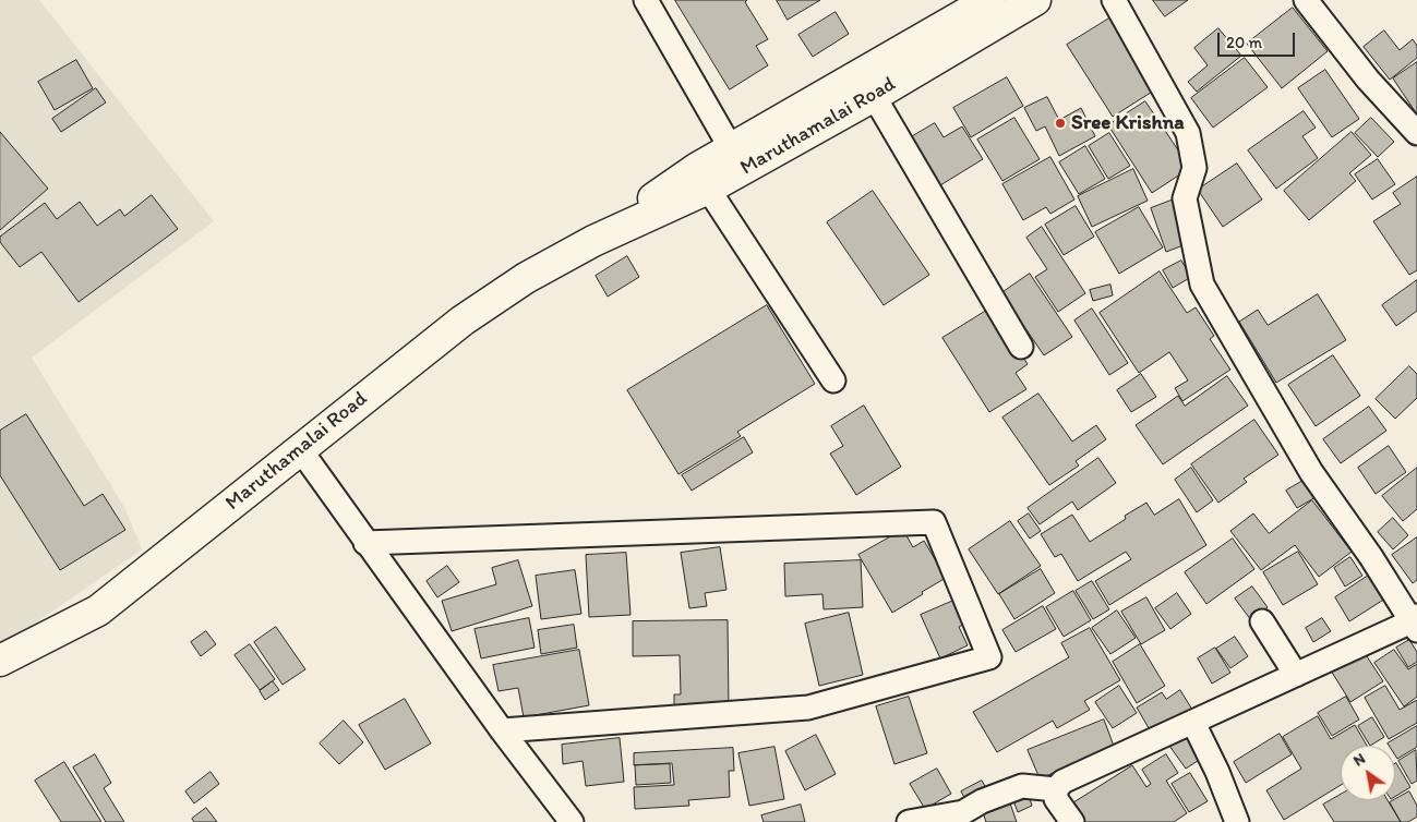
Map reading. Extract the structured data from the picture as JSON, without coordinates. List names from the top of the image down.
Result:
{
  "streets": {
    "main road": ["Maruthamalai Road"]
  },
  "places": ["Sree Krishna"],
  "scale_bar": "20 m",
  "north": "top left"
}
